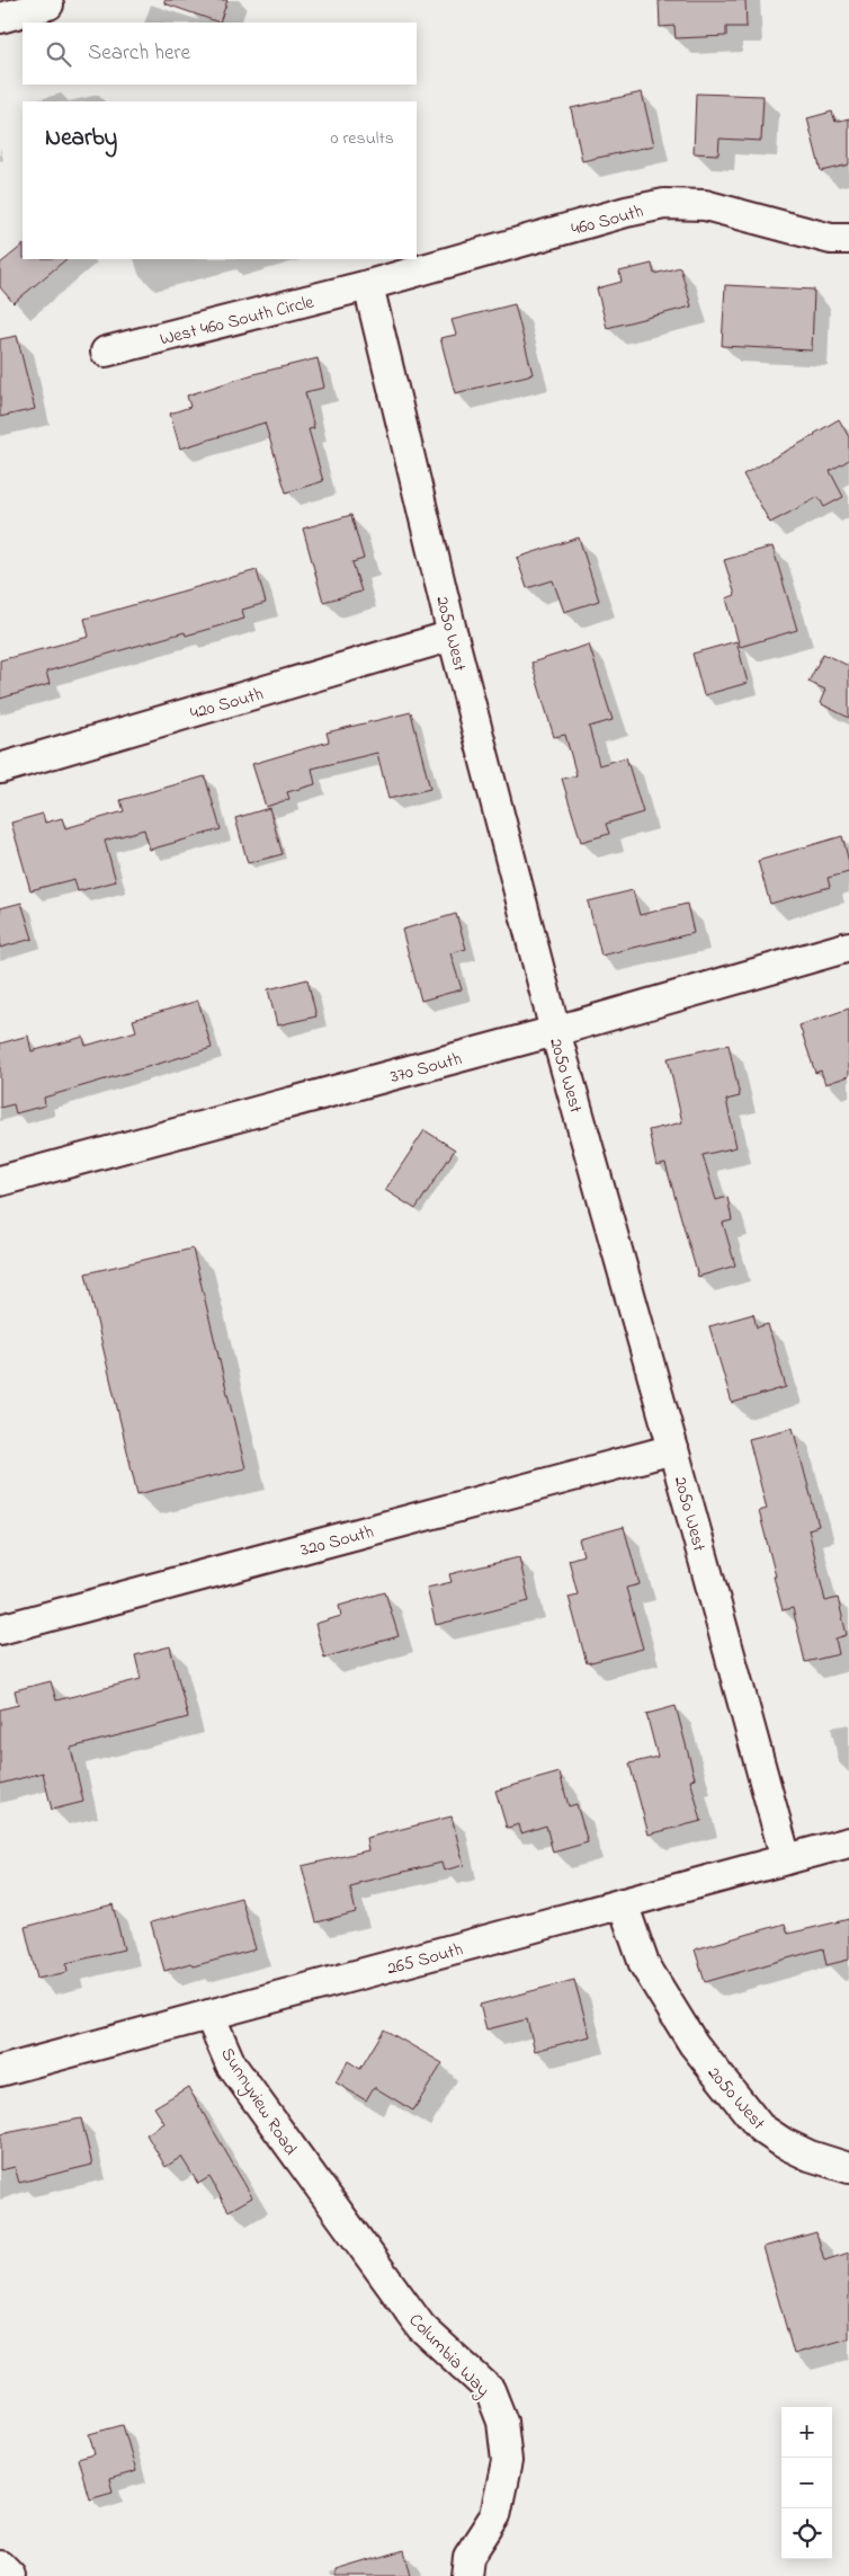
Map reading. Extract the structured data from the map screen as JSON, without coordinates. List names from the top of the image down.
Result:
{
  "streets": {
    "street": [
      "460 South",
      "West 460 South Circle",
      "2050 West",
      "420 South",
      "370 South",
      "320 South",
      "265 South",
      "Sunnyview Road",
      "Columbia Way"
    ]
  },
  "crossings": [
    ["460 South", "West 460 South Circle"],
    ["460 South", "2050 West"],
    ["West 460 South Circle", "2050 West"],
    ["2050 West", "420 South"],
    ["2050 West", "370 South"],
    ["2050 West", "320 South"],
    ["2050 West", "265 South"],
    ["265 South", "Sunnyview Road"],
    ["Sunnyview Road", "Columbia Way"]
  ],
  "page": {
    "search": "Search here",
    "heading": ["Nearby", "0 results"],
    "map_buttons": ["+", "−"]
  }
}
